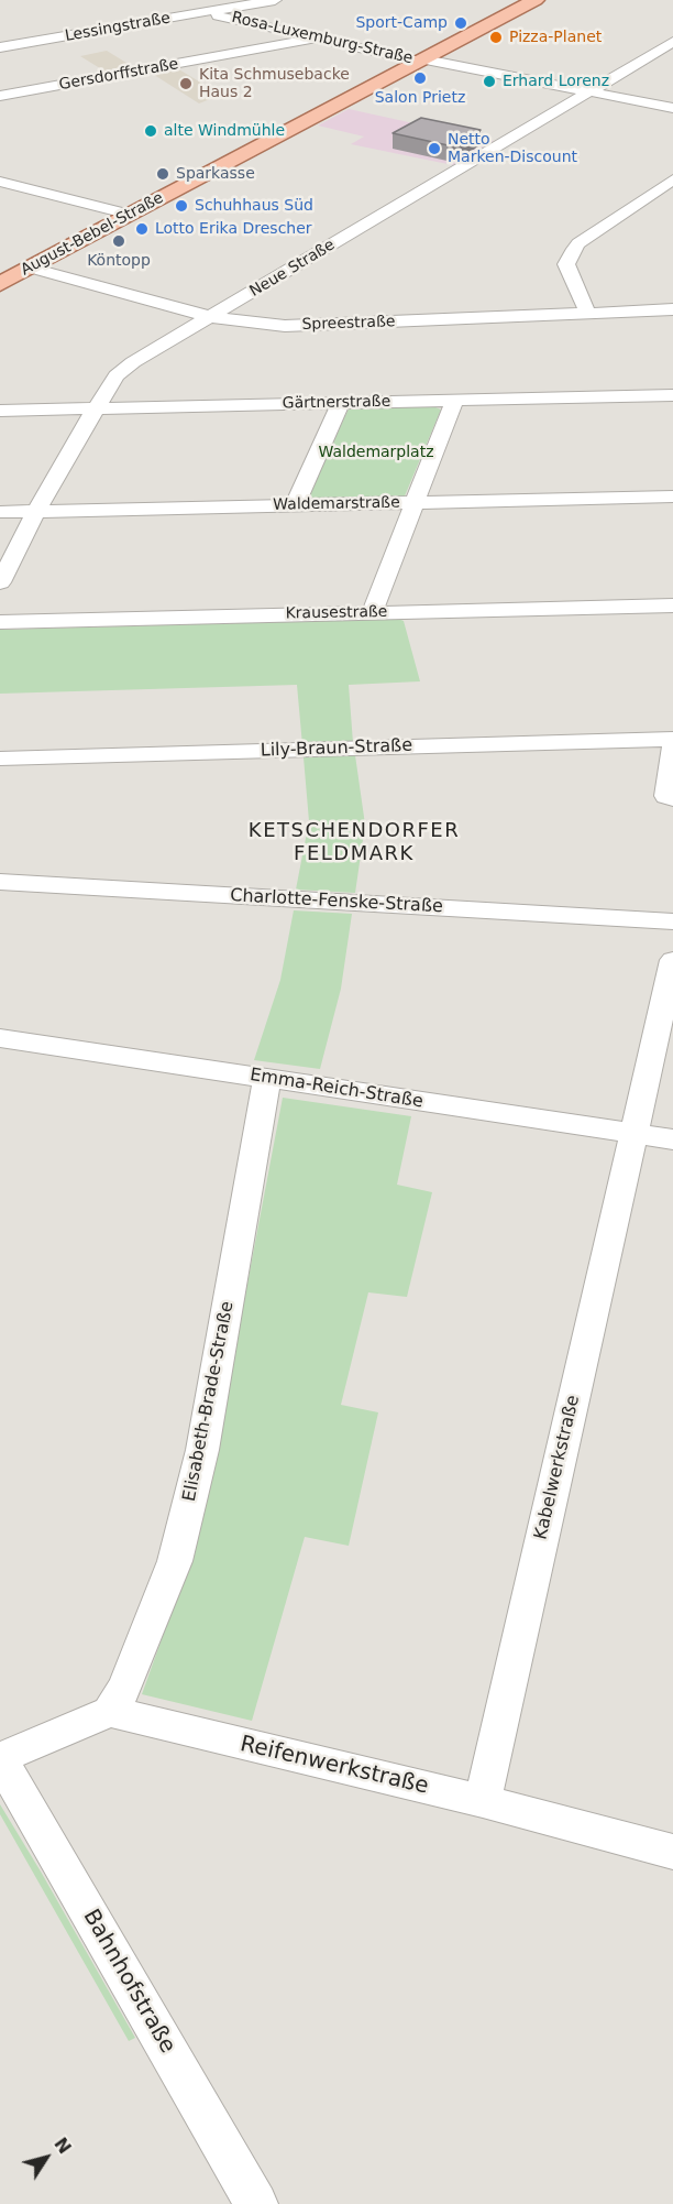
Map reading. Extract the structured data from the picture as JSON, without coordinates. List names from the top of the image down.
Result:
{
  "streets": {
    "main road": ["August-Bebel-Straße"],
    "street": [
      "Lessingstraße",
      "Rosa-Luxemburg-Straße",
      "Gersdorffstraße",
      "Neue Straße",
      "Spreestraße",
      "Gärtnerstraße",
      "Waldemarstraße",
      "Krausestraße",
      "Lily-Braun-Straße",
      "Charlotte-Fenske-Straße",
      "Emma-Reich-Straße",
      "Elisabeth-Brade-Straße",
      "Kabelwerkstraße",
      "Reifenwerkstraße",
      "Bahnhofstraße"
    ]
  },
  "crossings": [
    ["Lessingstraße", "Rosa-Luxemburg-Straße"],
    ["Rosa-Luxemburg-Straße", "Gersdorffstraße"],
    ["Rosa-Luxemburg-Straße", "August-Bebel-Straße"],
    ["Rosa-Luxemburg-Straße", "Neue Straße"],
    ["August-Bebel-Straße", "Spreestraße"],
    ["Neue Straße", "Spreestraße"],
    ["Neue Straße", "Gärtnerstraße"],
    ["Neue Straße", "Waldemarstraße"],
    ["Emma-Reich-Straße", "Elisabeth-Brade-Straße"],
    ["Emma-Reich-Straße", "Kabelwerkstraße"],
    ["Elisabeth-Brade-Straße", "Reifenwerkstraße"],
    ["Kabelwerkstraße", "Reifenwerkstraße"]
  ],
  "districts": ["KETSCHENDORFER FELDMARK"],
  "parks": ["Waldemarplatz"],
  "places": [
    "Sport-Camp",
    "Pizza-Planet",
    "Salon Prietz",
    "Erhard Lorenz",
    "Kita Schmusebacke Haus 2",
    "alte Windmühle",
    "Netto Marken-Discount",
    "Sparkasse",
    "Schuhhaus Süd",
    "Lotto Erika Drescher",
    "Köntopp"
  ],
  "north": "top right"
}
